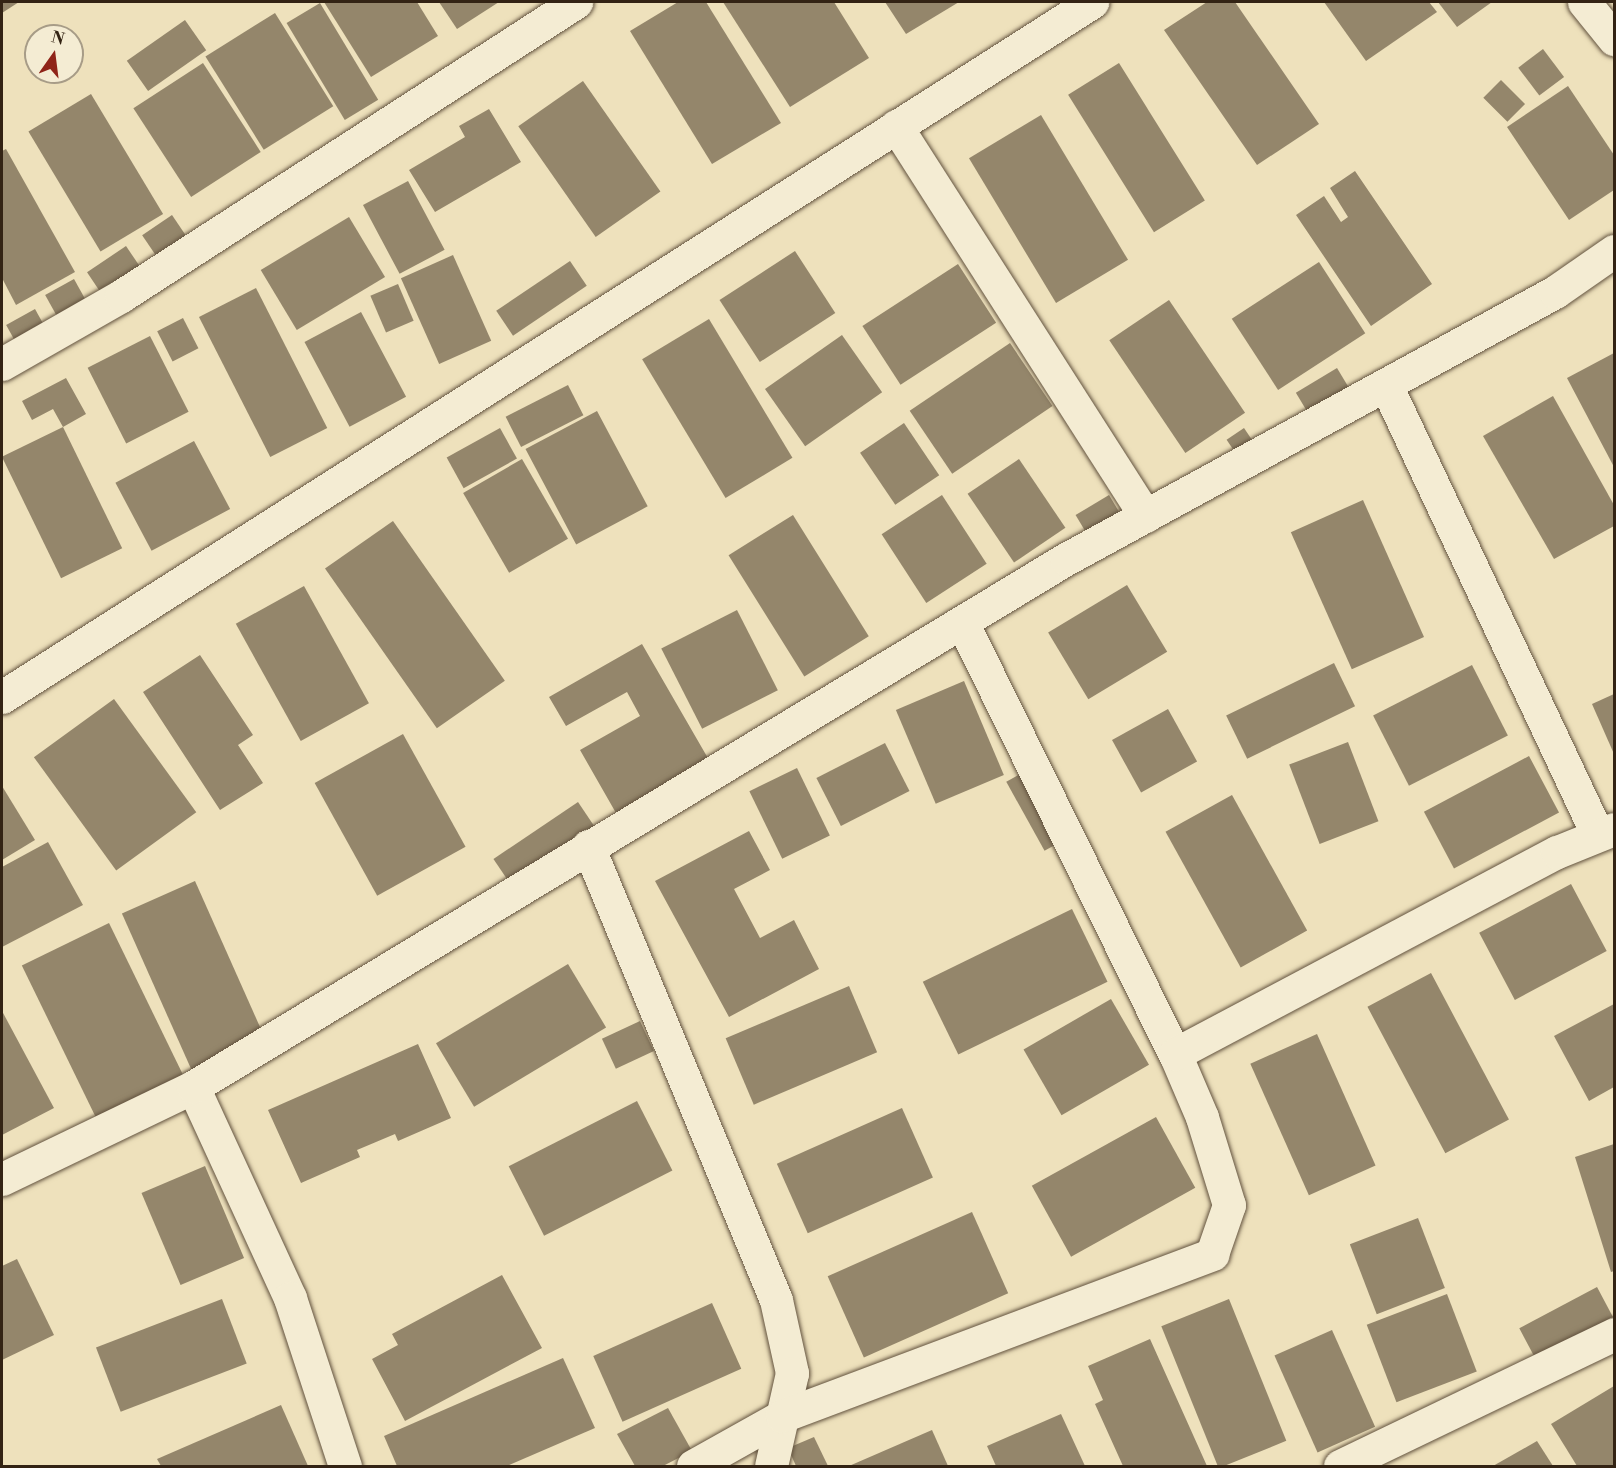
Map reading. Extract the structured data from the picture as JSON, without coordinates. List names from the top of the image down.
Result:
{
  "north": "top"
}
